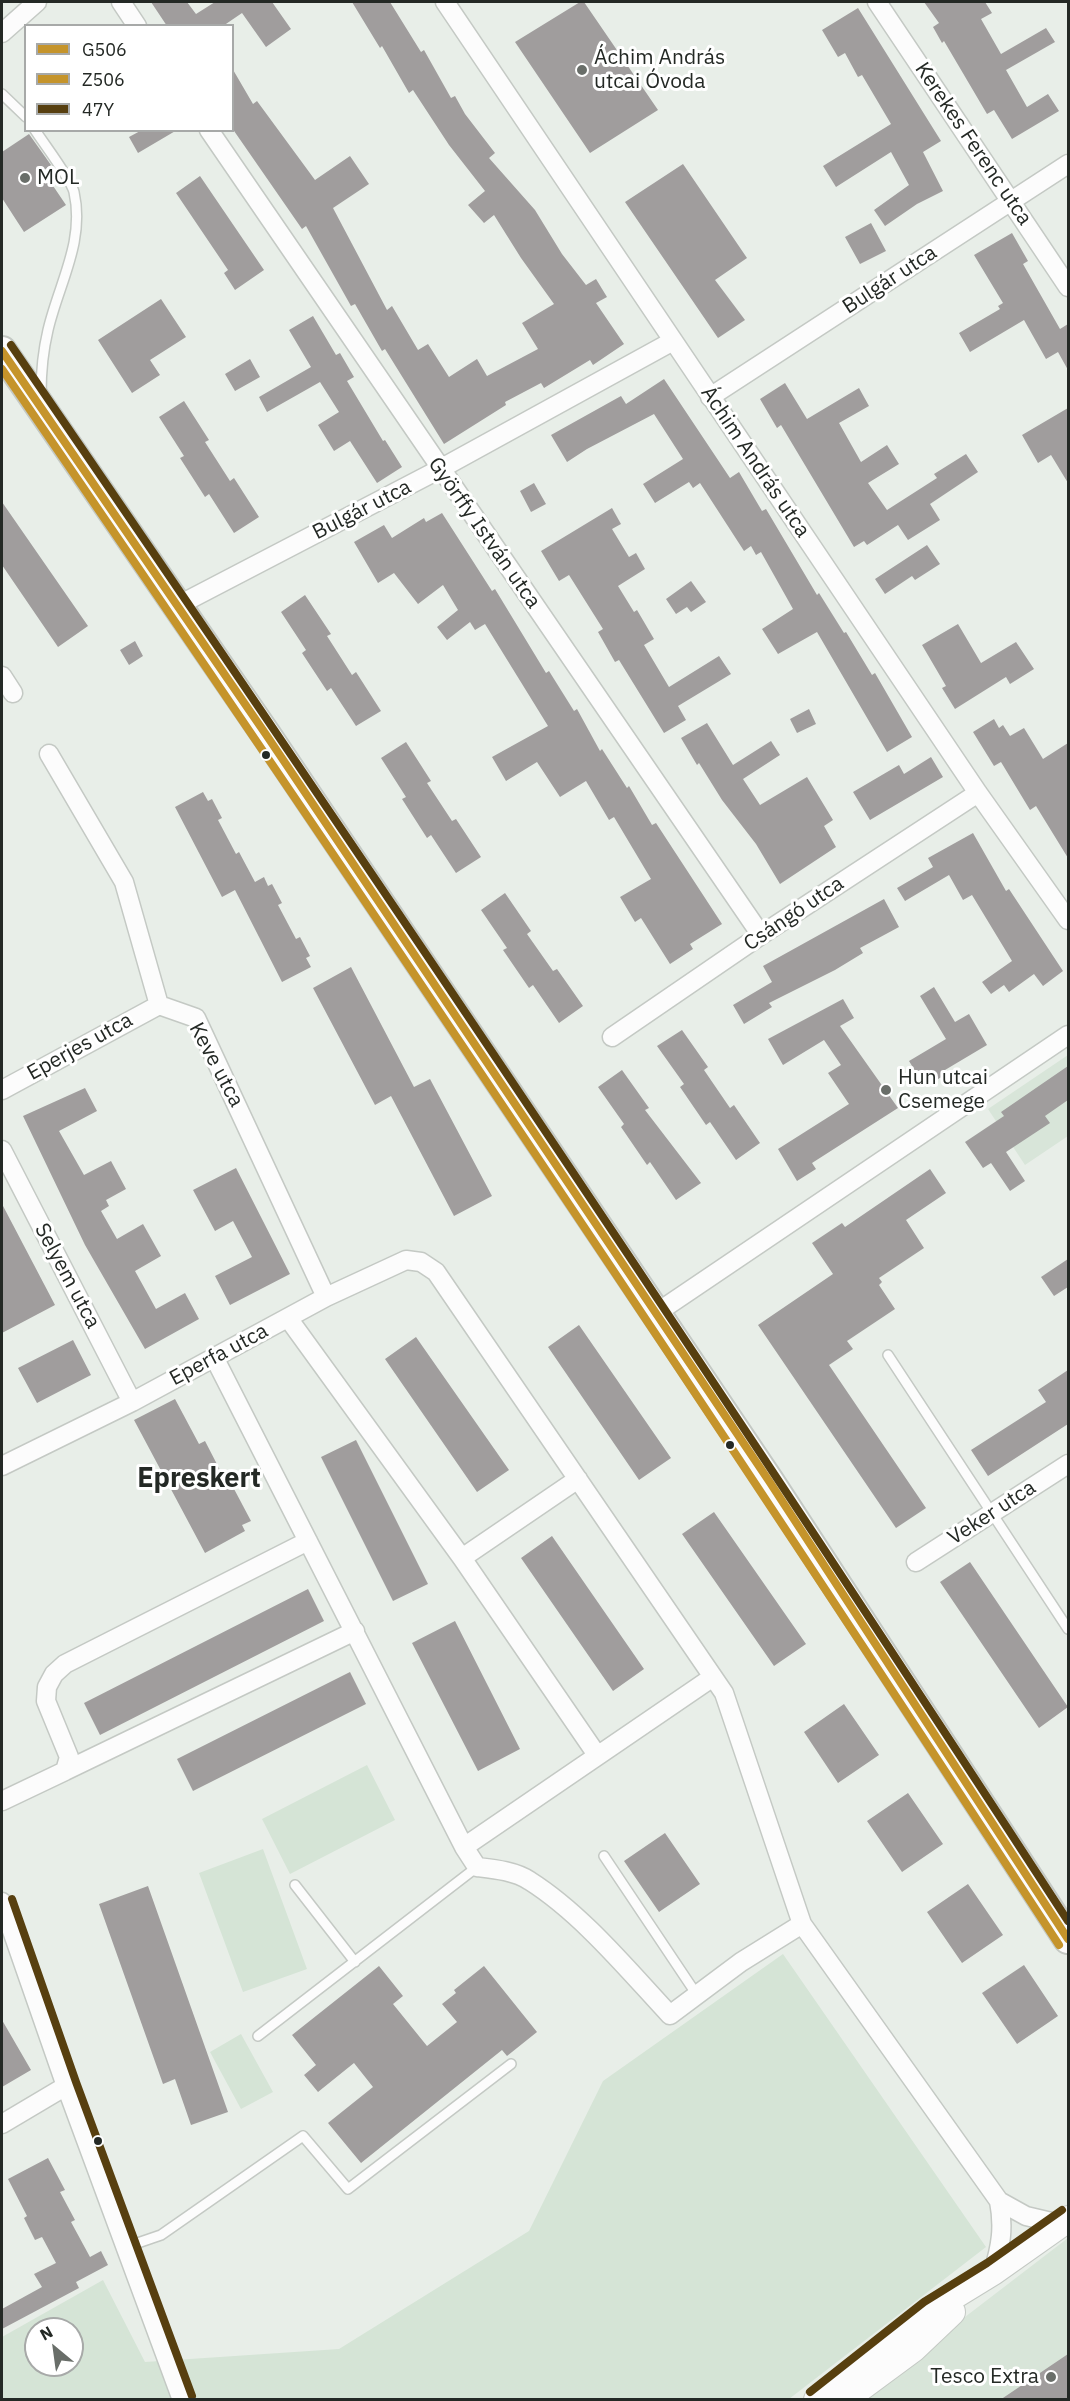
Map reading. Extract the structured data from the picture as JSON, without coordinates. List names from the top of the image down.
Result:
{
  "streets": {
    "street": [
      "Kerekes Ferenc utca",
      "Bulgár utca",
      "Áchim András utca",
      "Györffy István utca",
      "Csángó utca",
      "Eperjes utca",
      "Keve utca",
      "Selyem utca",
      "Eperfa utca",
      "Veker utca"
    ]
  },
  "crossings": [
    ["Kerekes Ferenc utca", "Bulgár utca"],
    ["Bulgár utca", "Áchim András utca"],
    ["Bulgár utca", "Györffy István utca"],
    ["Áchim András utca", "Csángó utca"],
    ["Györffy István utca", "Csángó utca"],
    ["Eperjes utca", "Keve utca"],
    ["Keve utca", "Eperfa utca"],
    ["Selyem utca", "Eperfa utca"]
  ],
  "districts": ["Epreskert"],
  "places": [
    "Áchim András utcai Óvoda",
    "MOL",
    "Hun utcai Csemege",
    "Tesco Extra"
  ],
  "lines": ["transit line 47Y", "transit line G506", "transit line Z506"],
  "legend": ["G506", "Z506", "47Y"],
  "north": "top left"
}
